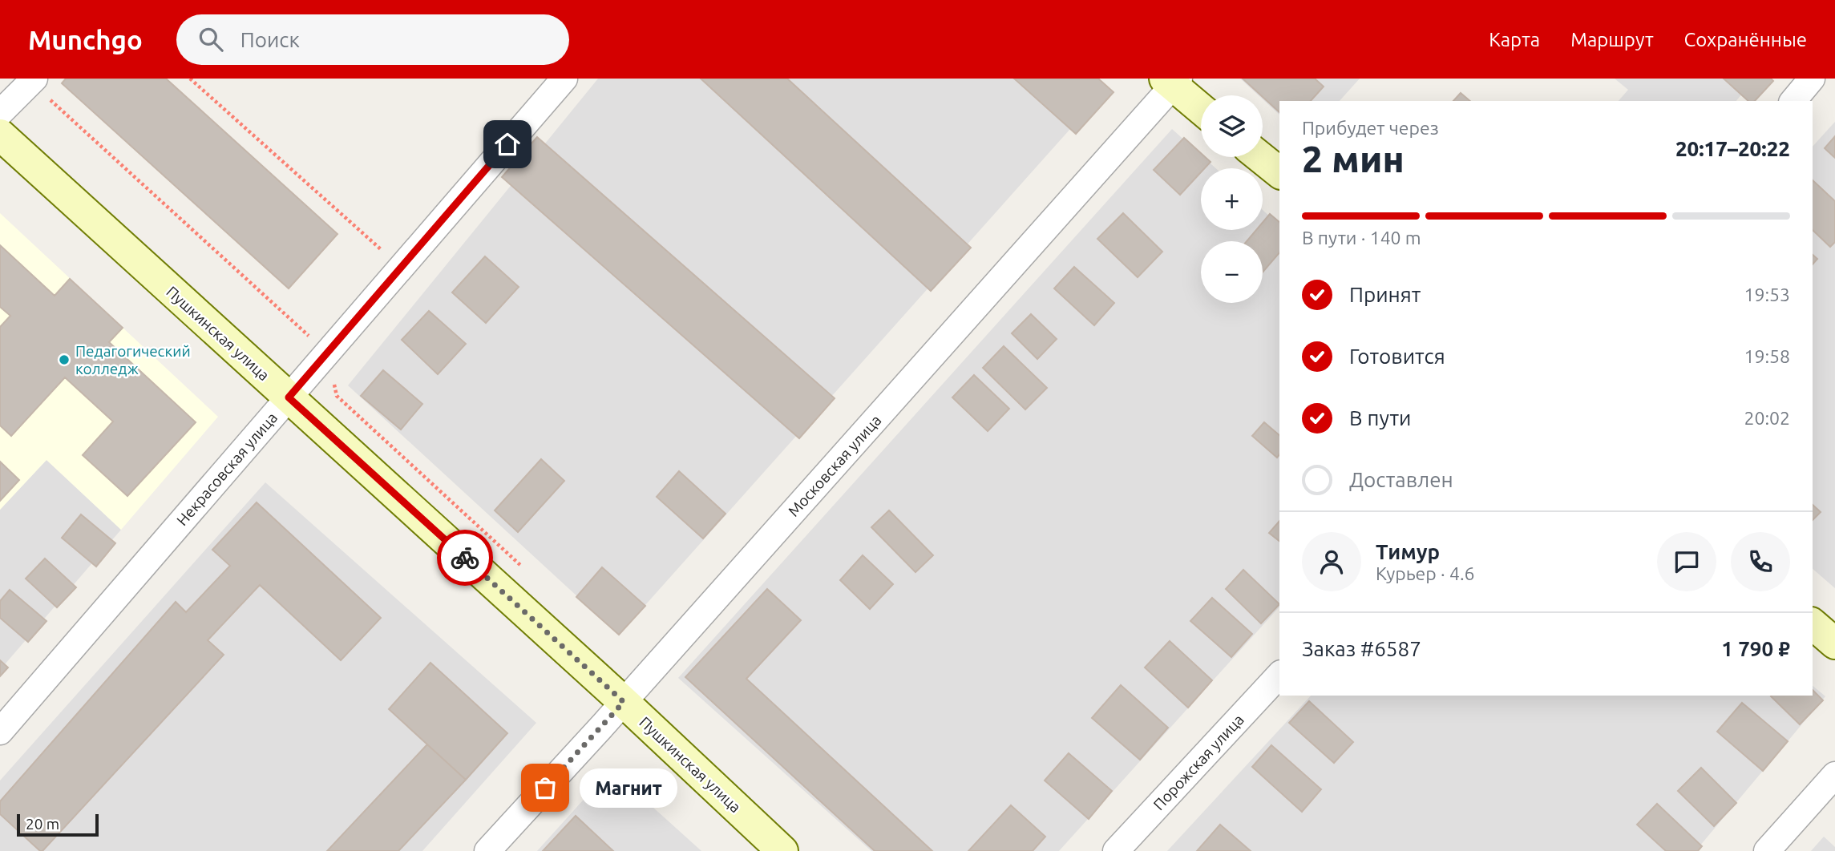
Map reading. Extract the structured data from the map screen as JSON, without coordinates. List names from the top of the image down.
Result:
{
  "streets": {
    "main road": ["Пушкинская улица"],
    "street": ["Московская улица", "Некрасовская улица", "Порожская улица"]
  },
  "crossings": [
    ["Пушкинская улица", "Московская улица"],
    ["Пушкинская улица", "Некрасовская улица"]
  ],
  "places": ["Педагогический колледж", "Магнит"],
  "scale_bar": "20 m",
  "page": {
    "header": "Munchgo",
    "search": "Поиск",
    "nav": ["Карта", "Маршрут", "Сохранённые"],
    "map_buttons": ["+", "−"],
    "heading": ["2 мин", "Прибудет через", "20:17–20:22"],
    "panel": [
      "Тимур",
      "Курьер · 4.6",
      "Заказ #6587",
      "1 790 ₽"
    ],
    "bar": "В пути · 140 m",
    "list": [
      ["Принят", "19:53"],
      ["Готовится", "19:58"],
      ["В пути", "20:02"],
      "Доставлен"
    ],
    "bubble": "Магнит",
    "scale": "20 m"
  }
}
